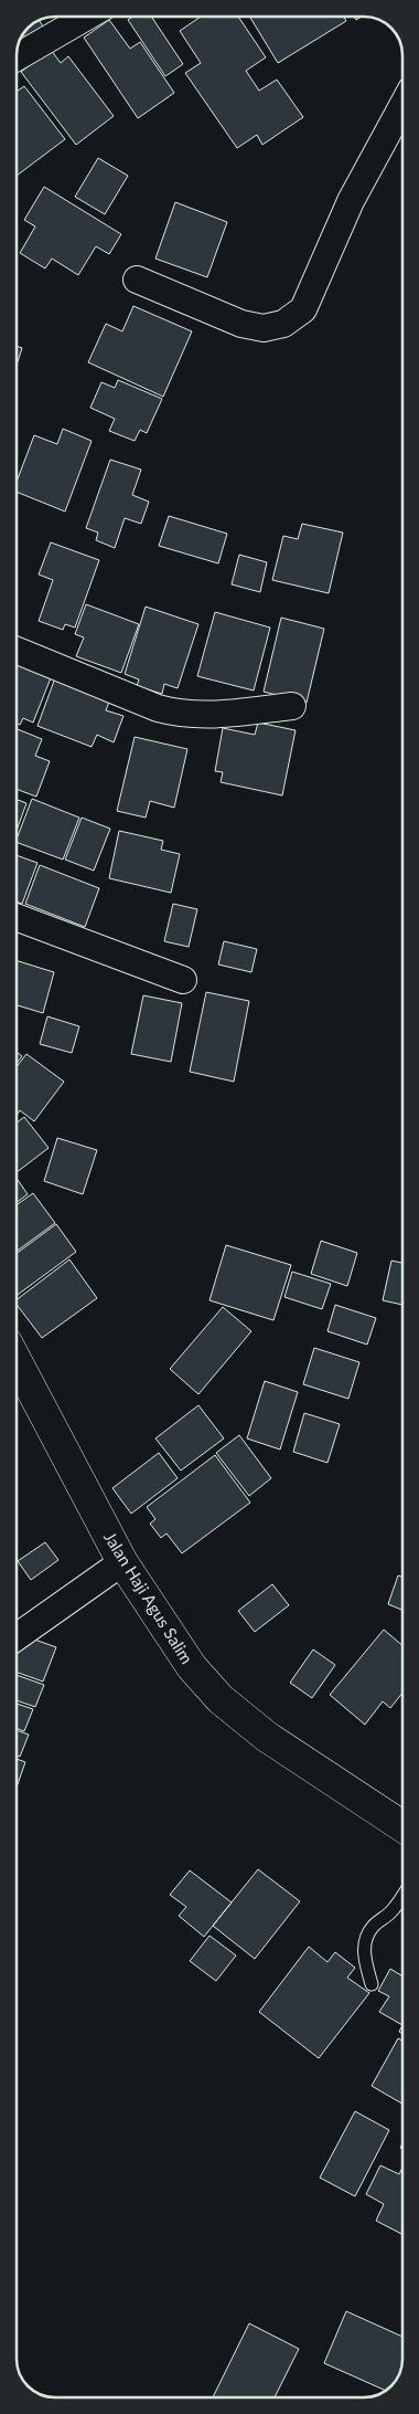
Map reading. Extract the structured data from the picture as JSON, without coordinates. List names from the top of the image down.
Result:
{
  "streets": {
    "main road": ["Jalan Haji Agus Salim"]
  }
}
